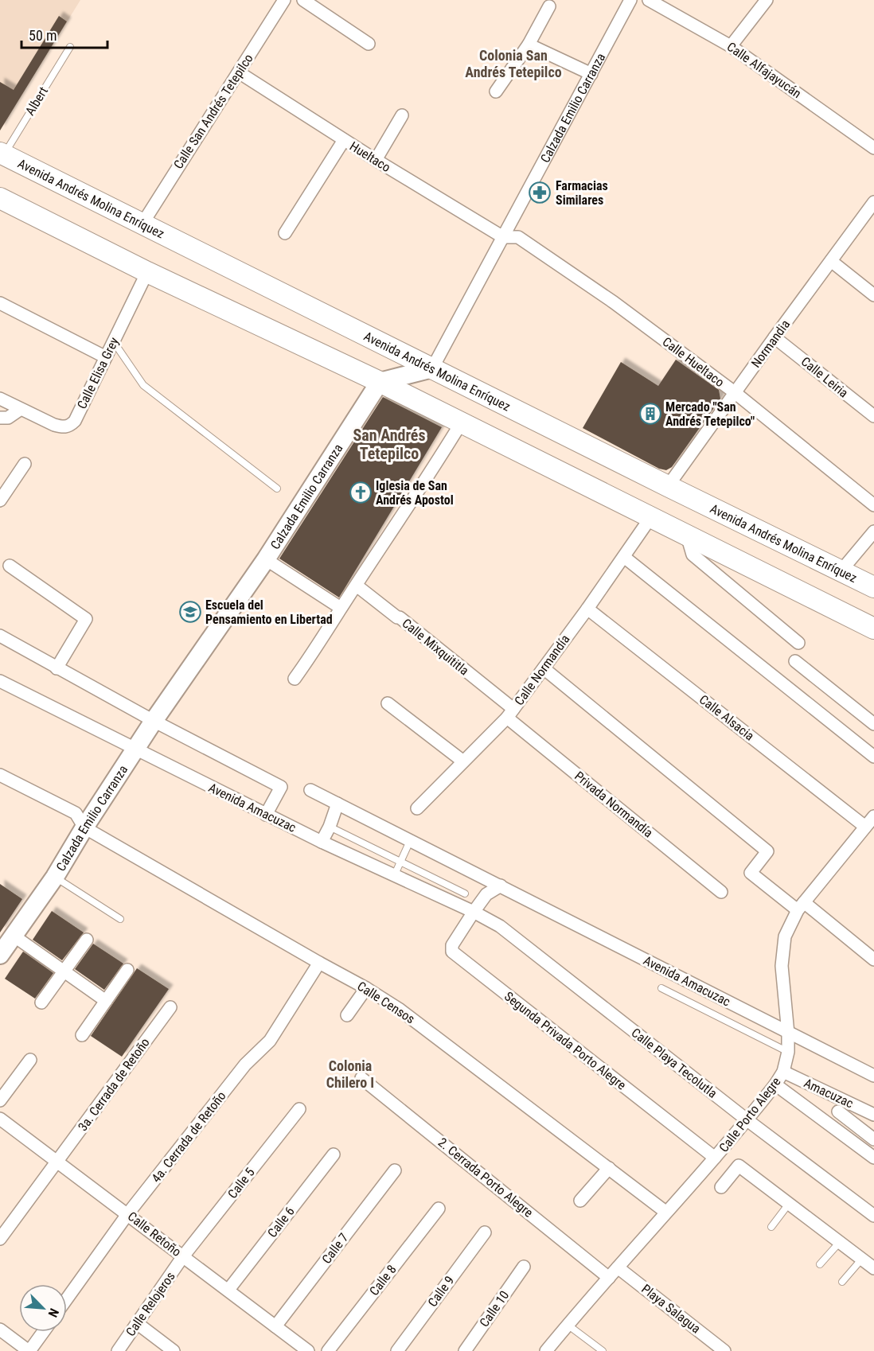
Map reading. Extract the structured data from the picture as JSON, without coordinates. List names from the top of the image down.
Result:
{
  "streets": {
    "main road": ["Avenida Andrés Molina Enríquez"],
    "street": [
      "Calle Alfajayucán",
      "Calzada Emilio Carranza",
      "Calle San Andrés Tetepilco",
      "Hueltaco",
      "Normandia",
      "Calle Hueltaco",
      "Calle Elisa Grey",
      "Calle Leiria",
      "Calle Mixquititla",
      "Calle Normandía",
      "Calle Alsacia",
      "Privada Normandía",
      "Avenida Amacuzac",
      "Calle Censos",
      "Segunda Privada Porto Alegre",
      "Calle Playa Tecolutla",
      "3a. Cerrada de Retoño",
      "Amacuzac",
      "Calle Porto Alegre",
      "4a. Cerrada de Retoño",
      "2. Cerrada Porto Alegre",
      "Calle 5",
      "Calle 6",
      "Calle Retoño",
      "Calle 7",
      "Calle 8",
      "Calle 9",
      "Calle Relojeros",
      "Calle 10",
      "Playa Salagua"
    ],
    "lane": ["Albert"]
  },
  "crossings": [
    ["Albert", "Avenida Andrés Molina Enríquez"],
    ["Calzada Emilio Carranza", "Hueltaco"],
    ["Calzada Emilio Carranza", "Avenida Andrés Molina Enríquez"],
    ["Calzada Emilio Carranza", "Calle Hueltaco"],
    ["Calzada Emilio Carranza", "Avenida Amacuzac"],
    ["Calzada Emilio Carranza", "Calle Censos"],
    ["Calle San Andrés Tetepilco", "Hueltaco"],
    ["Calle San Andrés Tetepilco", "Avenida Andrés Molina Enríquez"],
    ["Hueltaco", "Calle Hueltaco"],
    ["Avenida Andrés Molina Enríquez", "Normandia"],
    ["Normandia", "Calle Hueltaco"],
    ["Normandia", "Calle Leiria"],
    ["Calle Mixquititla", "Calle Normandía"],
    ["Calle Mixquititla", "Privada Normandía"],
    ["Calle Normandía", "Calle Alsacia"],
    ["Calle Normandía", "Privada Normandía"],
    ["Calle Alsacia", "Calle Porto Alegre"],
    ["Avenida Amacuzac", "Segunda Privada Porto Alegre"],
    ["Avenida Amacuzac", "Calle Playa Tecolutla"],
    ["Avenida Amacuzac", "Calle Porto Alegre"],
    ["Calle Censos", "Calle Porto Alegre"],
    ["Calle Censos", "4a. Cerrada de Retoño"],
    ["Segunda Privada Porto Alegre", "Calle Playa Tecolutla"],
    ["Segunda Privada Porto Alegre", "Calle Porto Alegre"],
    ["Calle Playa Tecolutla", "Calle Porto Alegre"],
    ["3a. Cerrada de Retoño", "Calle Retoño"],
    ["Amacuzac", "Calle Porto Alegre"],
    ["Calle Porto Alegre", "2. Cerrada Porto Alegre"],
    ["Calle Porto Alegre", "Playa Salagua"],
    ["4a. Cerrada de Retoño", "Calle Retoño"],
    ["Calle 5", "Calle Retoño"],
    ["Calle 5", "Calle Relojeros"],
    ["Calle 6", "Calle Retoño"],
    ["Calle Retoño", "Calle 7"],
    ["Calle Retoño", "Calle Relojeros"]
  ],
  "districts": ["Colonia San Andrés Tetepilco", "San Andrés Tetepilco", "Colonia Chilero I"],
  "places": {
    "pharmacy": ["Farmacias Similares"],
    "building": ["Mercado \"San Andrés Tetepilco\""],
    "church": ["Iglesia de San Andrés Apostol"],
    "school or university": ["Escuela del Pensamiento en Libertad"]
  },
  "scale_bar": "50 m",
  "north": "bottom right"
}
